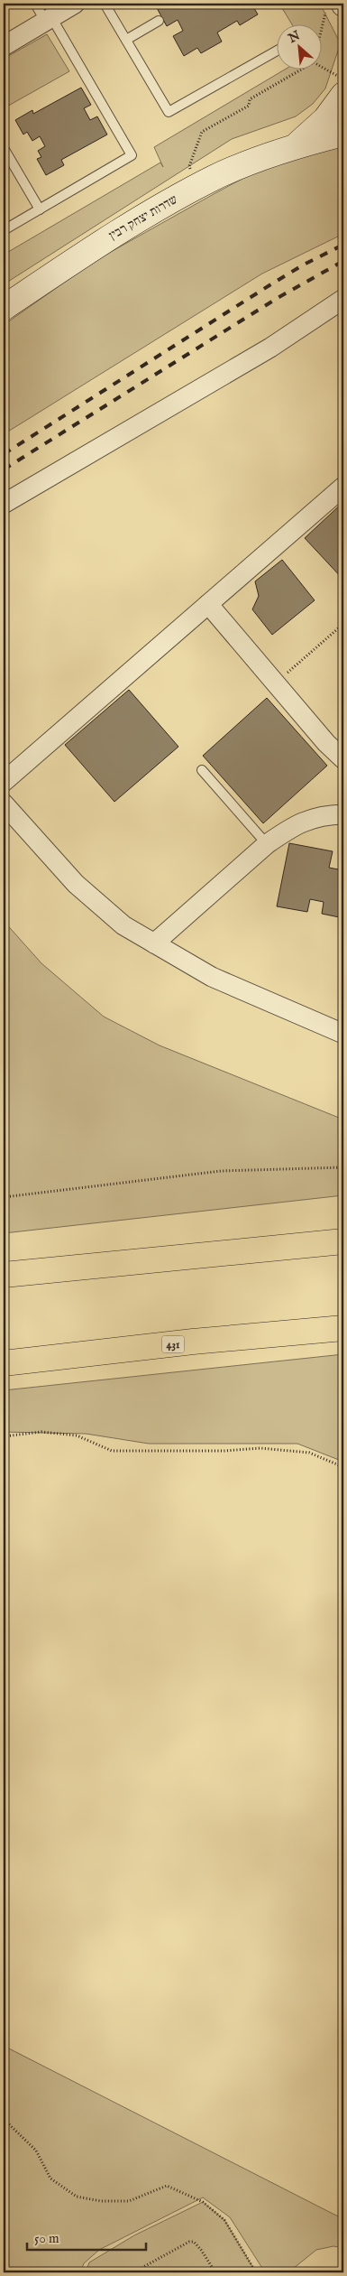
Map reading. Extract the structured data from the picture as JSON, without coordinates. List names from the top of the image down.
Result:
{
  "streets": {
    "highway": ["431"],
    "main road": ["שדרות יצחק רבין"]
  },
  "scale_bar": "50 m",
  "north": "top left"
}
